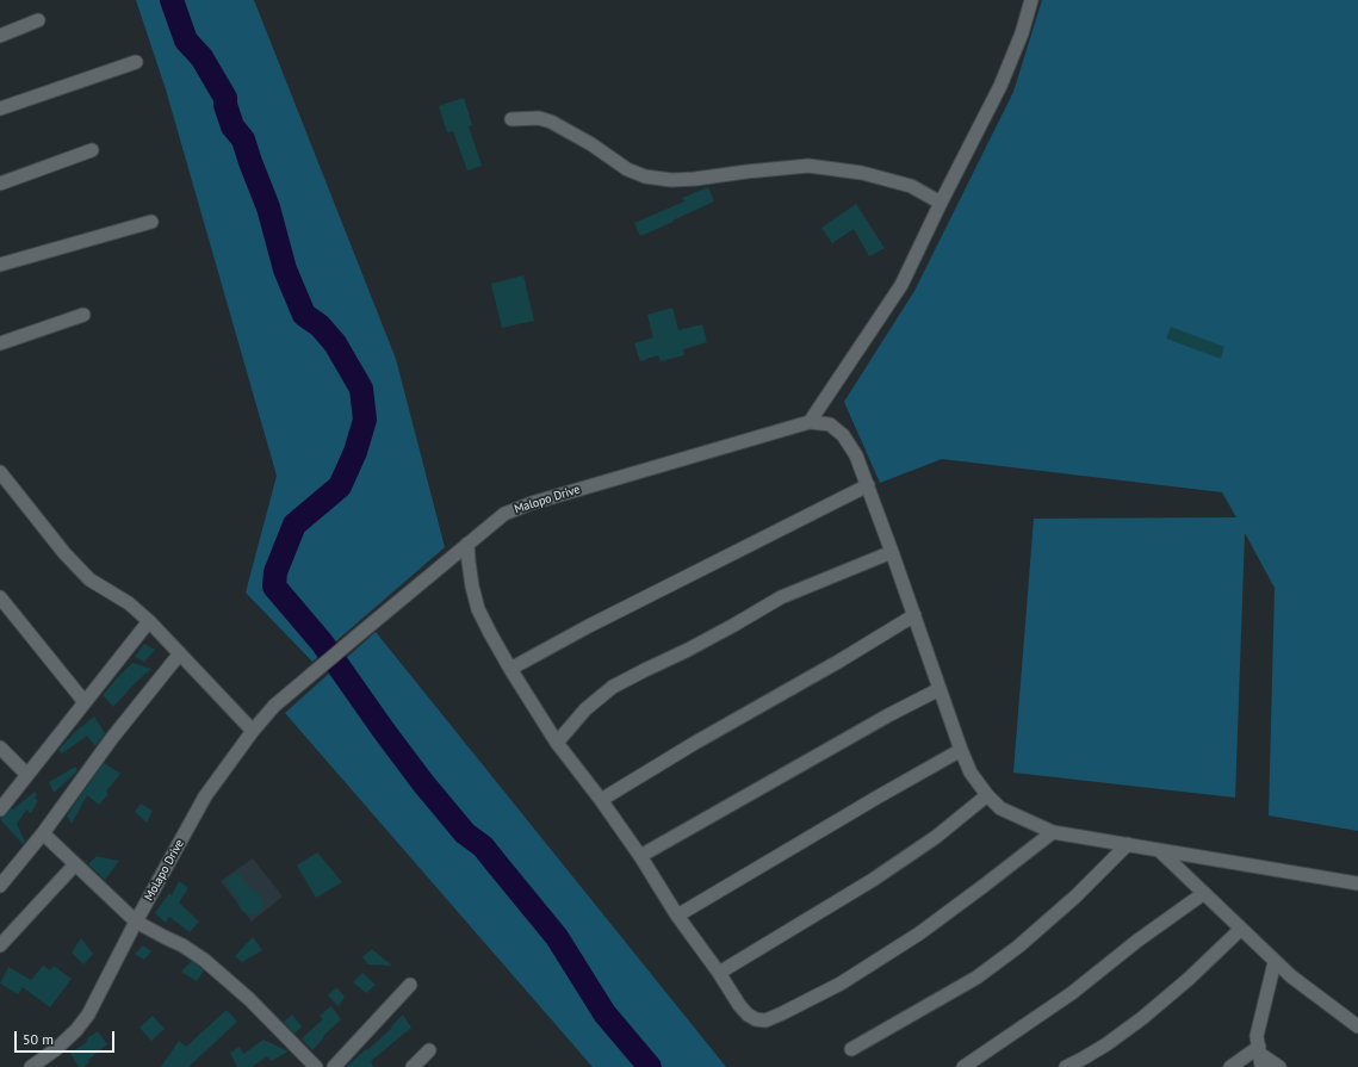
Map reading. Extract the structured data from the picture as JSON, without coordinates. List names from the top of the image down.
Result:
{
  "streets": {
    "street": ["Malopo Drive", "Molapo Drive"]
  },
  "crossings": [
    ["Malopo Drive", "Molapo Drive"]
  ],
  "scale_bar": "50 m"
}
